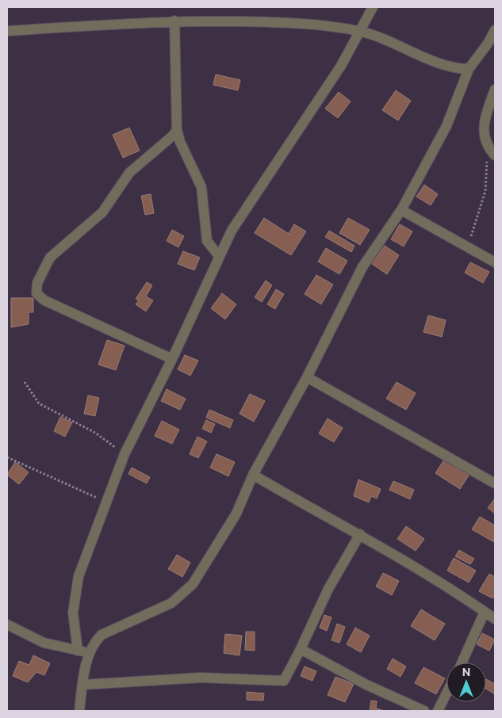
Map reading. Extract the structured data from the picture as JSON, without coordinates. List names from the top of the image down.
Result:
{
  "north": "top"
}
